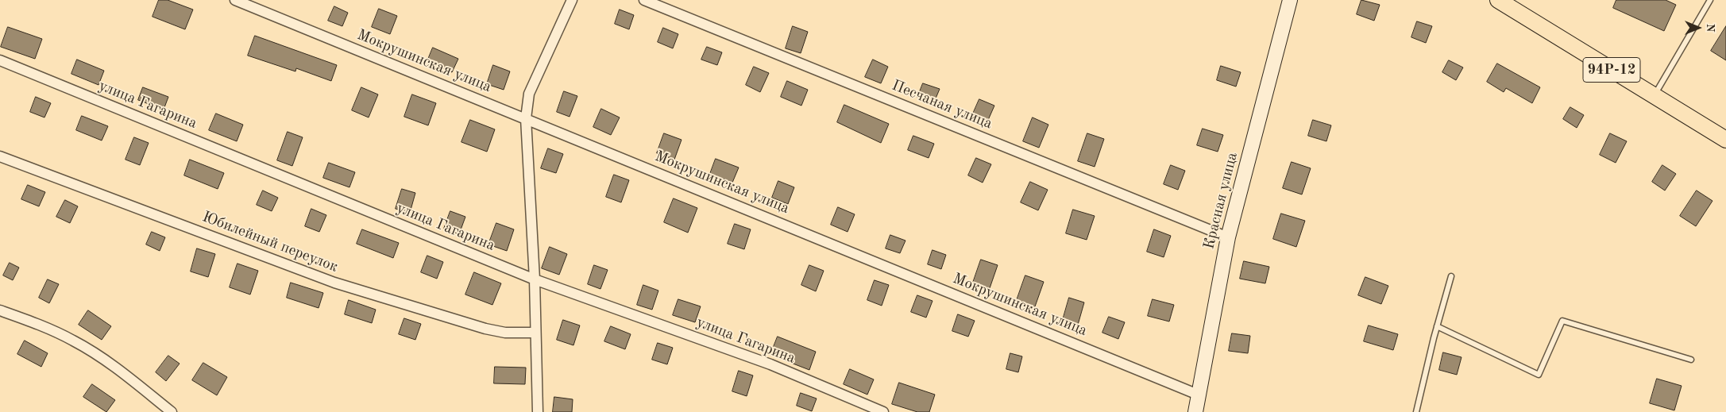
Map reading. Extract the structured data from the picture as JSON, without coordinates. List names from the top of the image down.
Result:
{
  "streets": {
    "main road": ["94Р-12"],
    "street": [
      "Мокрушинская улица",
      "улица Гагарина",
      "Песчаная улица",
      "Красная улица",
      "Юбилейный переулок"
    ]
  },
  "crossings": [
    ["Мокрушинская улица", "Красная улица"],
    ["Песчаная улица", "Красная улица"]
  ],
  "north": "right"
}
